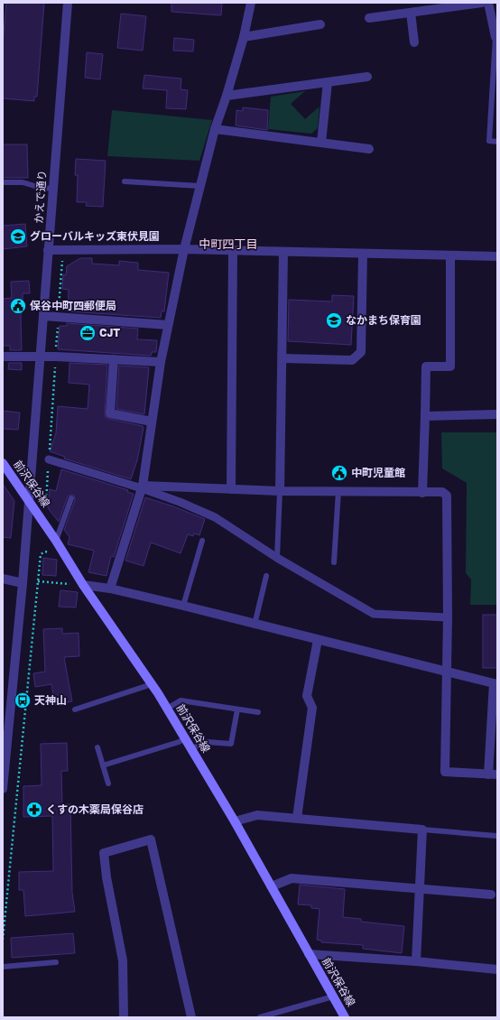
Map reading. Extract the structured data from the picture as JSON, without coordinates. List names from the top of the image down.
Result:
{
  "streets": {
    "main road": ["前沢保谷線"],
    "street": ["かえで通り"]
  },
  "crossings": [
    ["かえで通り", "前沢保谷線"]
  ],
  "districts": ["中町四丁目"],
  "places": {
    "school or university": ["グローバルキッズ東伏見園", "なかまち保育園"],
    "public building": ["保谷中町四郵便局", "中町児童館"],
    "office": ["CJT"],
    "bus stop": ["天神山"],
    "pharmacy": ["くすの木薬局保谷店"]
  }
}
